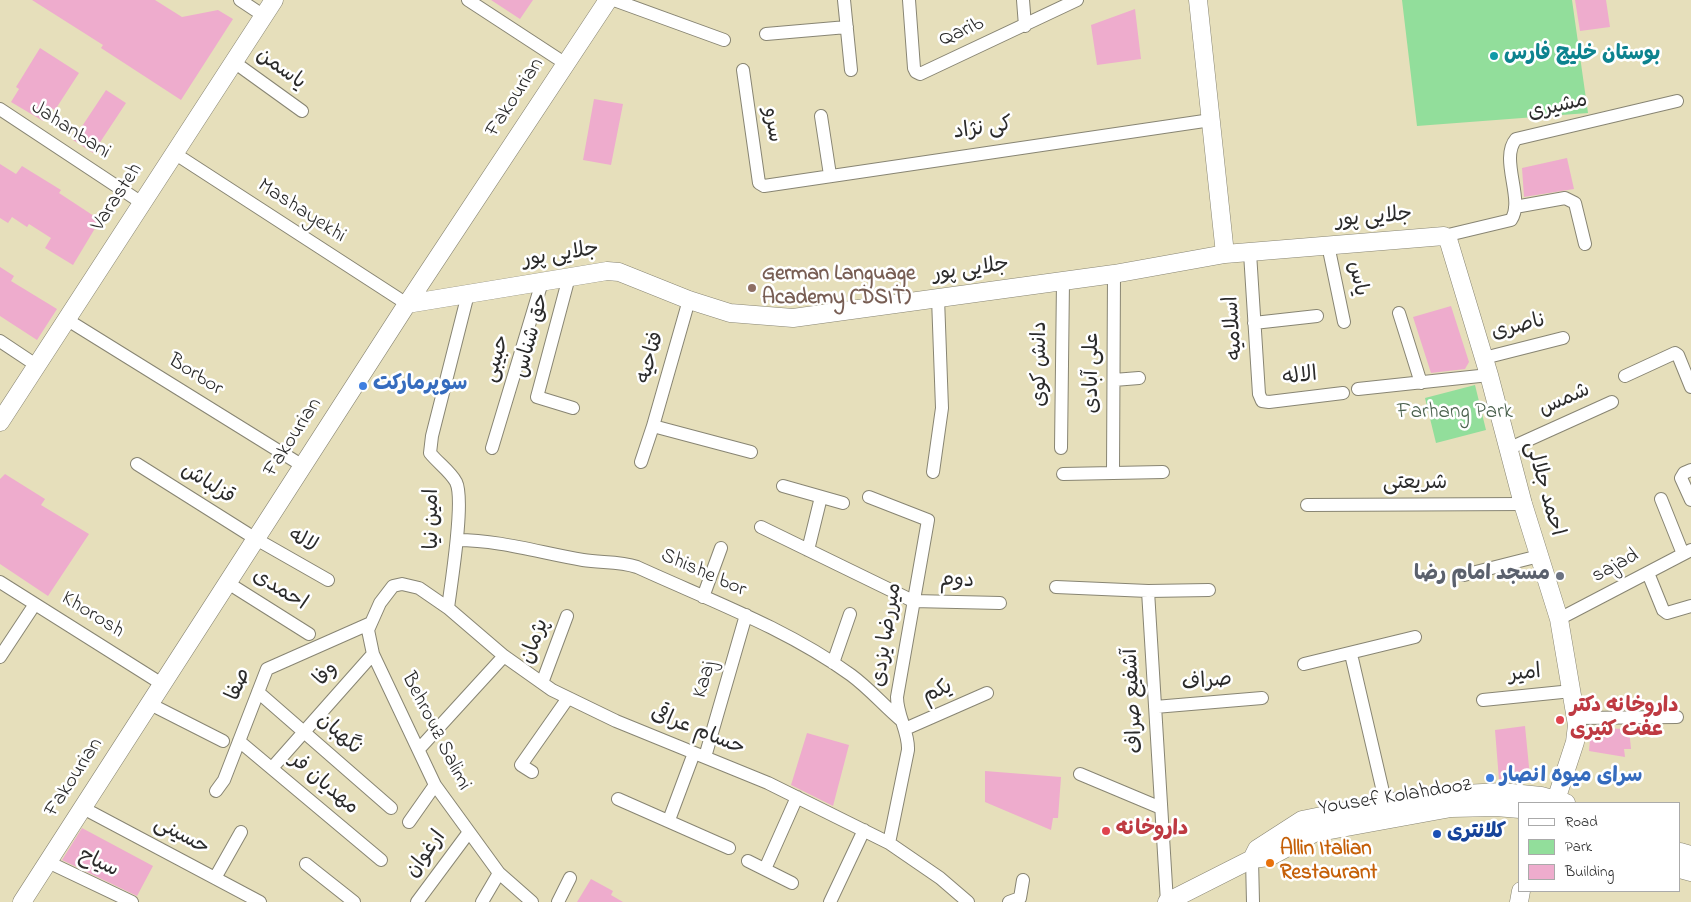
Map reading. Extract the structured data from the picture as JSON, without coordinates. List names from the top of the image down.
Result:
{
  "streets": {
    "street": [
      "Qarib",
      "یاسمن",
      "Fakourian",
      "مشیری",
      "سرو",
      "کی نژاد",
      "Jahanbani",
      "Varasteh",
      "Mashayekhi",
      "جلایی پور",
      "یاس",
      "اسلامیه",
      "ناصری",
      "حق شناس",
      "فتاحیه",
      "حبیبی",
      "دانش کوی",
      "علی آبادی",
      "Borbor",
      "الاله",
      "شمس",
      "قزلباش",
      "شریعتی",
      "احمد جلالی",
      "امین نیا",
      "لاله",
      "sajad",
      "Shishe bor",
      "دوم",
      "احمدی",
      "Khorosh",
      "میررضا یزدی",
      "پژمان",
      "وفا",
      "امیر",
      "Kaaj",
      "صراف",
      "صفا",
      "یکم",
      "آشفیع صراف",
      "Behrouz Salimi",
      "حسام عراقی",
      "نگهبان",
      "مهدیان فر",
      "Yousef Kolahdooz",
      "حسینی",
      "ارغوان",
      "سیاح"
    ]
  },
  "crossings": [
    ["یاسمن", "Varasteh"],
    ["Fakourian", "Mashayekhi"],
    ["Fakourian", "جلایی پور"],
    ["Fakourian", "Borbor"],
    ["Fakourian", "قزلباش"],
    ["Fakourian", "لاله"],
    ["Fakourian", "احمدی"],
    ["Fakourian", "Khorosh"],
    ["Fakourian", "حسینی"],
    ["Fakourian", "سیاح"],
    ["سرو", "کی نژاد"],
    ["Jahanbani", "Varasteh"],
    ["Varasteh", "Mashayekhi"],
    ["Varasteh", "Borbor"],
    ["Mashayekhi", "جلایی پور"],
    ["جلایی پور", "یاس"],
    ["جلایی پور", "اسلامیه"],
    ["جلایی پور", "حق شناس"],
    ["جلایی پور", "فتاحیه"],
    ["جلایی پور", "حبیبی"],
    ["جلایی پور", "دانش کوی"],
    ["جلایی پور", "علی آبادی"],
    ["جلایی پور", "احمد جلالی"],
    ["جلایی پور", "امین نیا"],
    ["اسلامیه", "الاله"],
    ["ناصری", "احمد جلالی"],
    ["شمس", "احمد جلالی"],
    ["قزلباش", "لاله"],
    ["شریعتی", "احمد جلالی"],
    ["احمد جلالی", "sajad"],
    ["احمد جلالی", "امیر"],
    ["احمد جلالی", "Yousef Kolahdooz"],
    ["امین نیا", "Shishe bor"],
    ["امین نیا", "حسام عراقی"],
    ["Shishe bor", "میررضا یزدی"],
    ["Shishe bor", "Kaaj"],
    ["Shishe bor", "یکم"],
    ["دوم", "میررضا یزدی"],
    ["میررضا یزدی", "یکم"],
    ["میررضا یزدی", "حسام عراقی"],
    ["پژمان", "حسام عراقی"],
    ["وفا", "Behrouz Salimi"],
    ["وفا", "نگهبان"],
    ["وفا", "مهدیان فر"],
    ["Kaaj", "حسام عراقی"],
    ["صراف", "آشفیع صراف"],
    ["صفا", "Behrouz Salimi"],
    ["صفا", "نگهبان"],
    ["صفا", "مهدیان فر"],
    ["آشفیع صراف", "Yousef Kolahdooz"],
    ["Behrouz Salimi", "حسام عراقی"],
    ["Behrouz Salimi", "ارغوان"]
  ],
  "parks": ["Farhang Park"],
  "places": [
    "بوستان خلیج فارس",
    "German Language Academy (DSIT)",
    "سوپرمارکت",
    "مسجد امام رضا",
    "داروخانه دکتر عفت کثیری",
    "سرای میوه انصار",
    "داروخانه",
    "کلانتری",
    "Allin Italian Restaurant"
  ],
  "legend": ["Road", "Park", "Building"]
}
